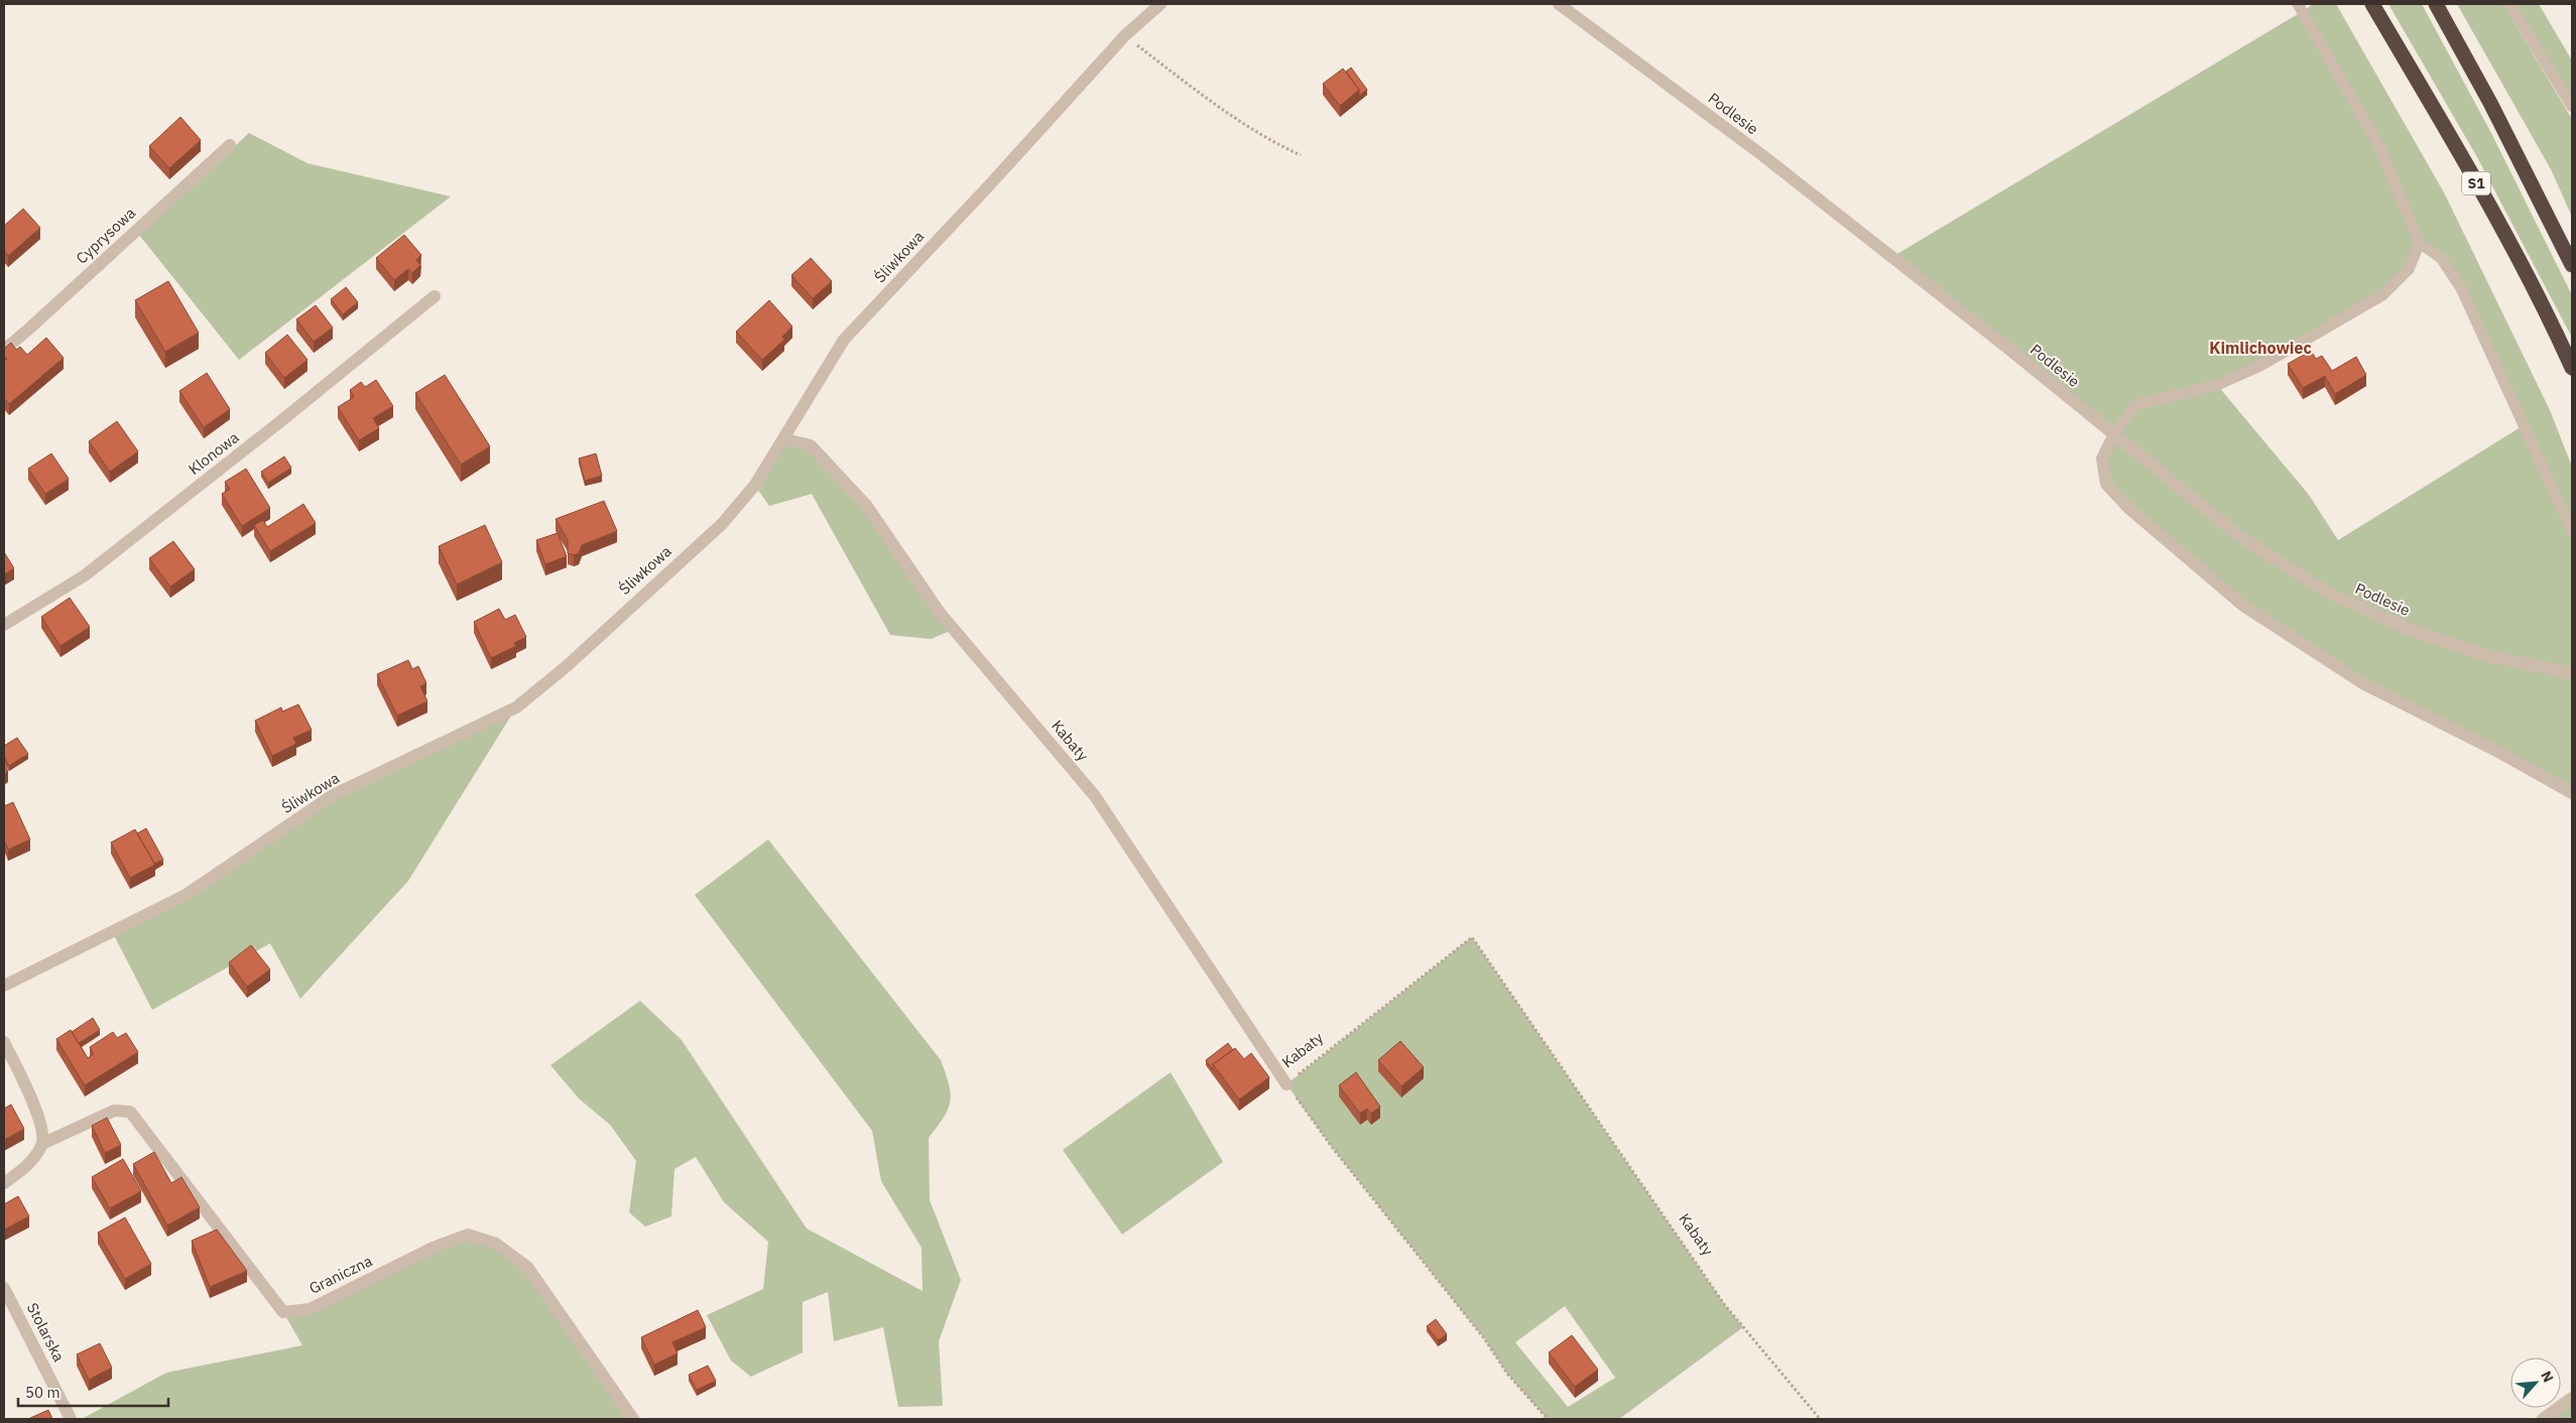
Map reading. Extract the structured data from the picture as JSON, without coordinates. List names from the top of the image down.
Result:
{
  "streets": {
    "highway": ["S1"],
    "street": [
      "Podlesie",
      "Cyprysowa",
      "Śliwkowa",
      "Klonowa",
      "Kabaty",
      "Graniczna",
      "Stolarska"
    ]
  },
  "crossings": [
    ["Śliwkowa", "Kabaty"]
  ],
  "districts": ["Kimlichowiec"],
  "scale_bar": "50 m",
  "north": "top right"
}
